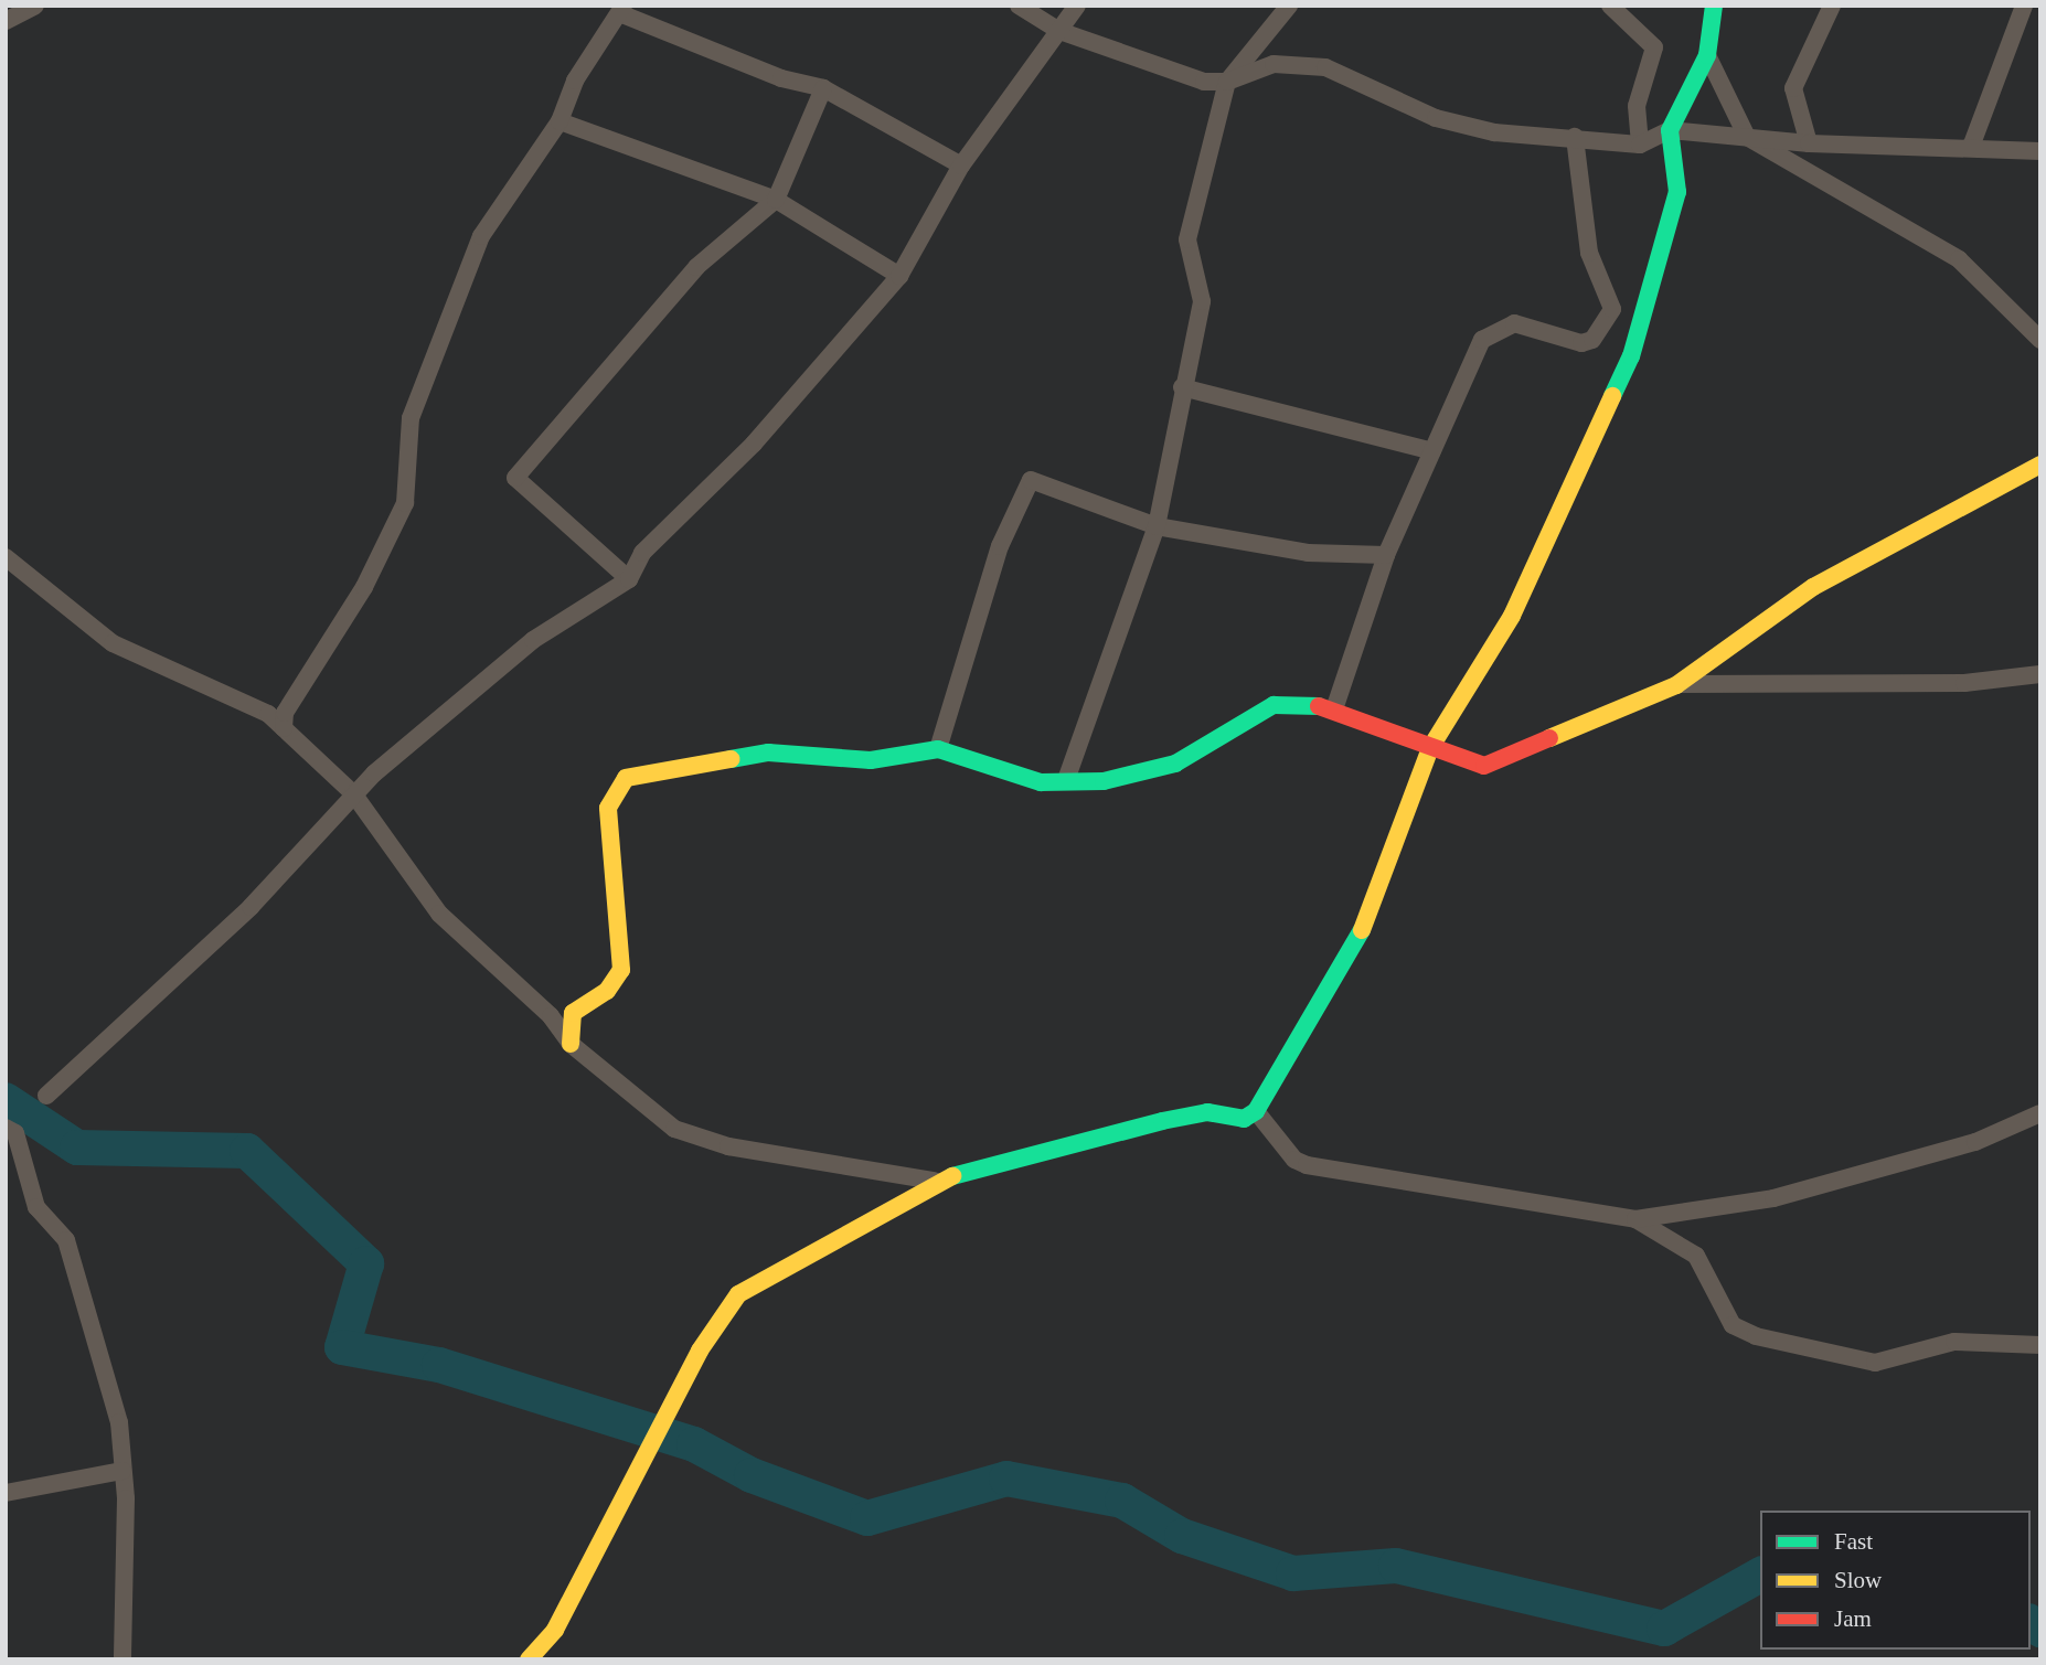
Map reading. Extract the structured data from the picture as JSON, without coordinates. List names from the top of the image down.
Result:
{
  "legend": ["Fast", "Slow", "Jam"]
}
